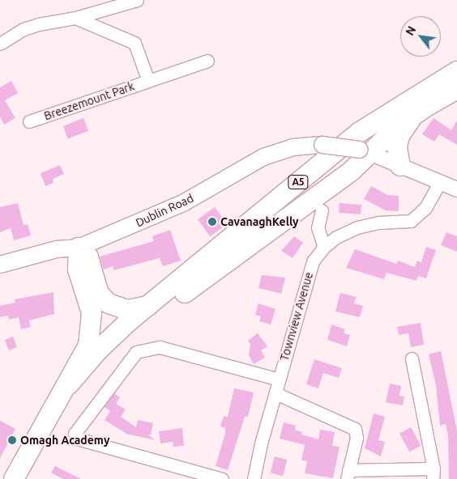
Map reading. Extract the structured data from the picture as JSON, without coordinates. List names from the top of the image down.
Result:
{
  "streets": {
    "highway": ["A5"],
    "main road": ["Dublin Road"],
    "street": ["Breezemount Park", "Townview Avenue"]
  },
  "places": ["CavanaghKelly", "Omagh Academy"],
  "north": "top left"
}
